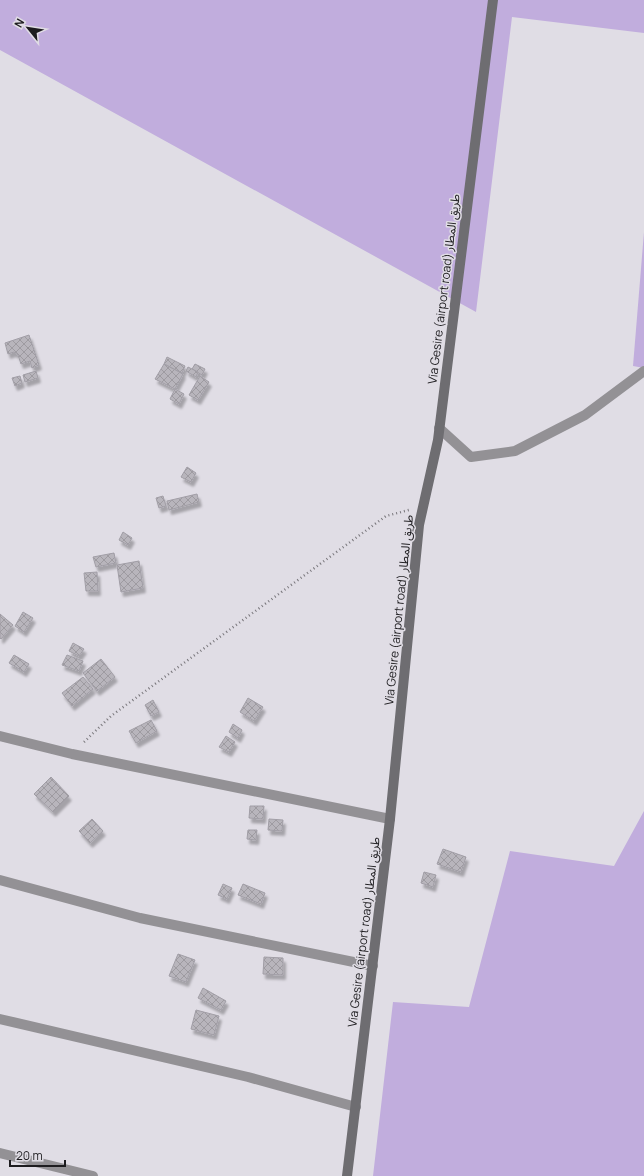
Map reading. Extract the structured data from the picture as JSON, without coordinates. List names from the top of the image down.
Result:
{
  "streets": {
    "main road": ["Via Gesire (airport road) طريق المطار"]
  },
  "scale_bar": "20 m",
  "north": "top left"
}
